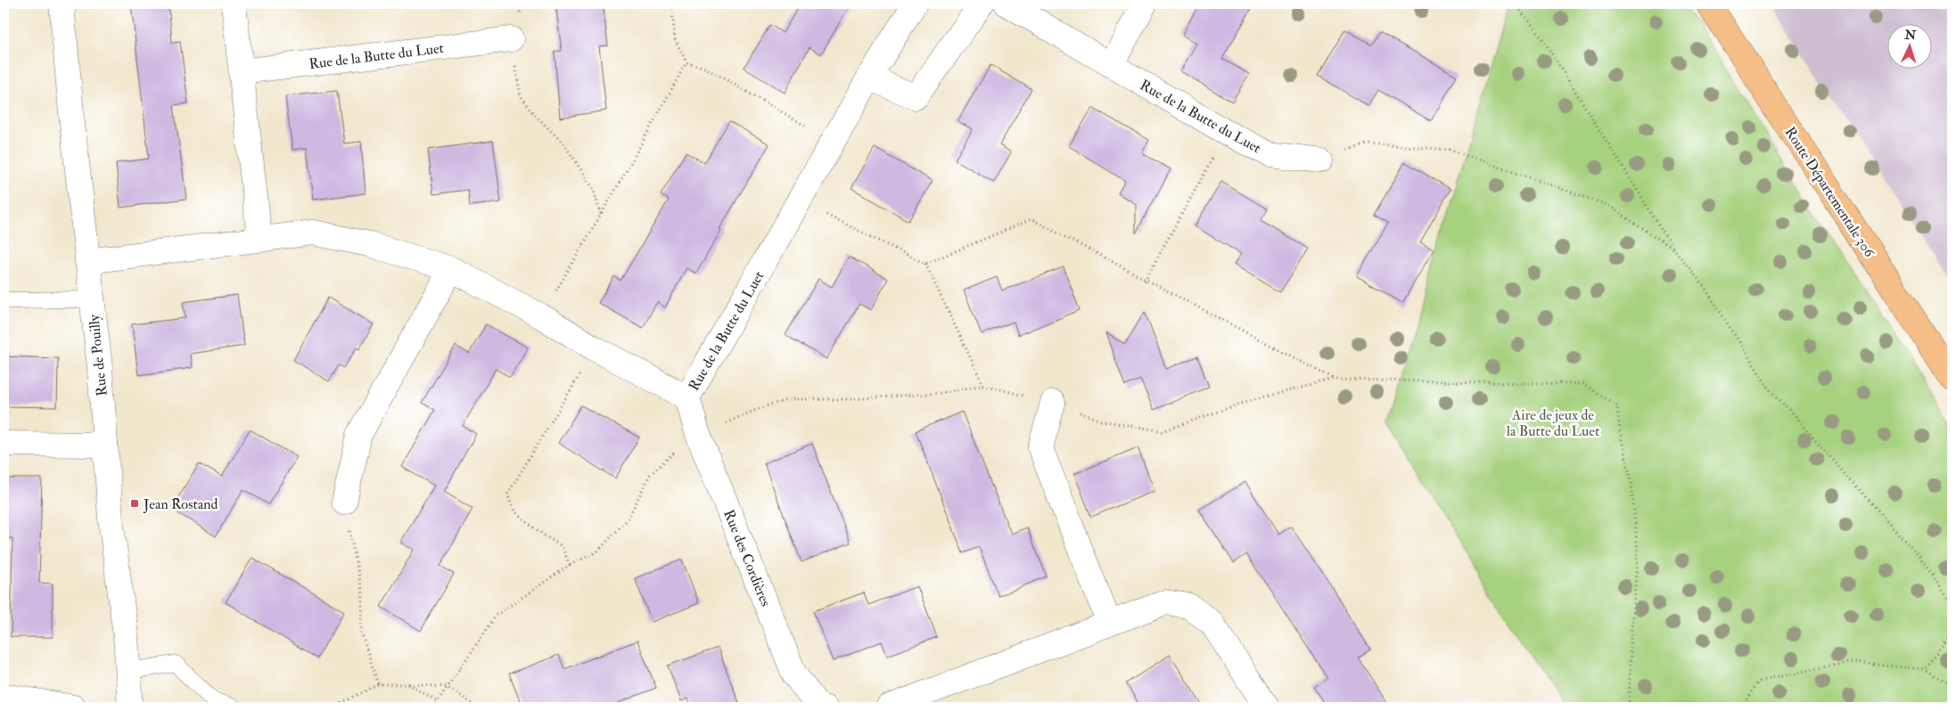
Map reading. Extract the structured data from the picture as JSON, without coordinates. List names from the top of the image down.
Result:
{
  "streets": {
    "main road": ["Route Départementale 306"],
    "street": ["Rue de la Butte du Luet", "Rue de Pouilly", "Rue des Cordières"]
  },
  "crossings": [
    ["Rue de la Butte du Luet", "Rue de Pouilly"],
    ["Rue de la Butte du Luet", "Rue des Cordières"]
  ],
  "parks": ["Aire de jeux de la Butte du Luet"],
  "places": {
    "transit": ["Jean Rostand"]
  },
  "north": "top"
}
